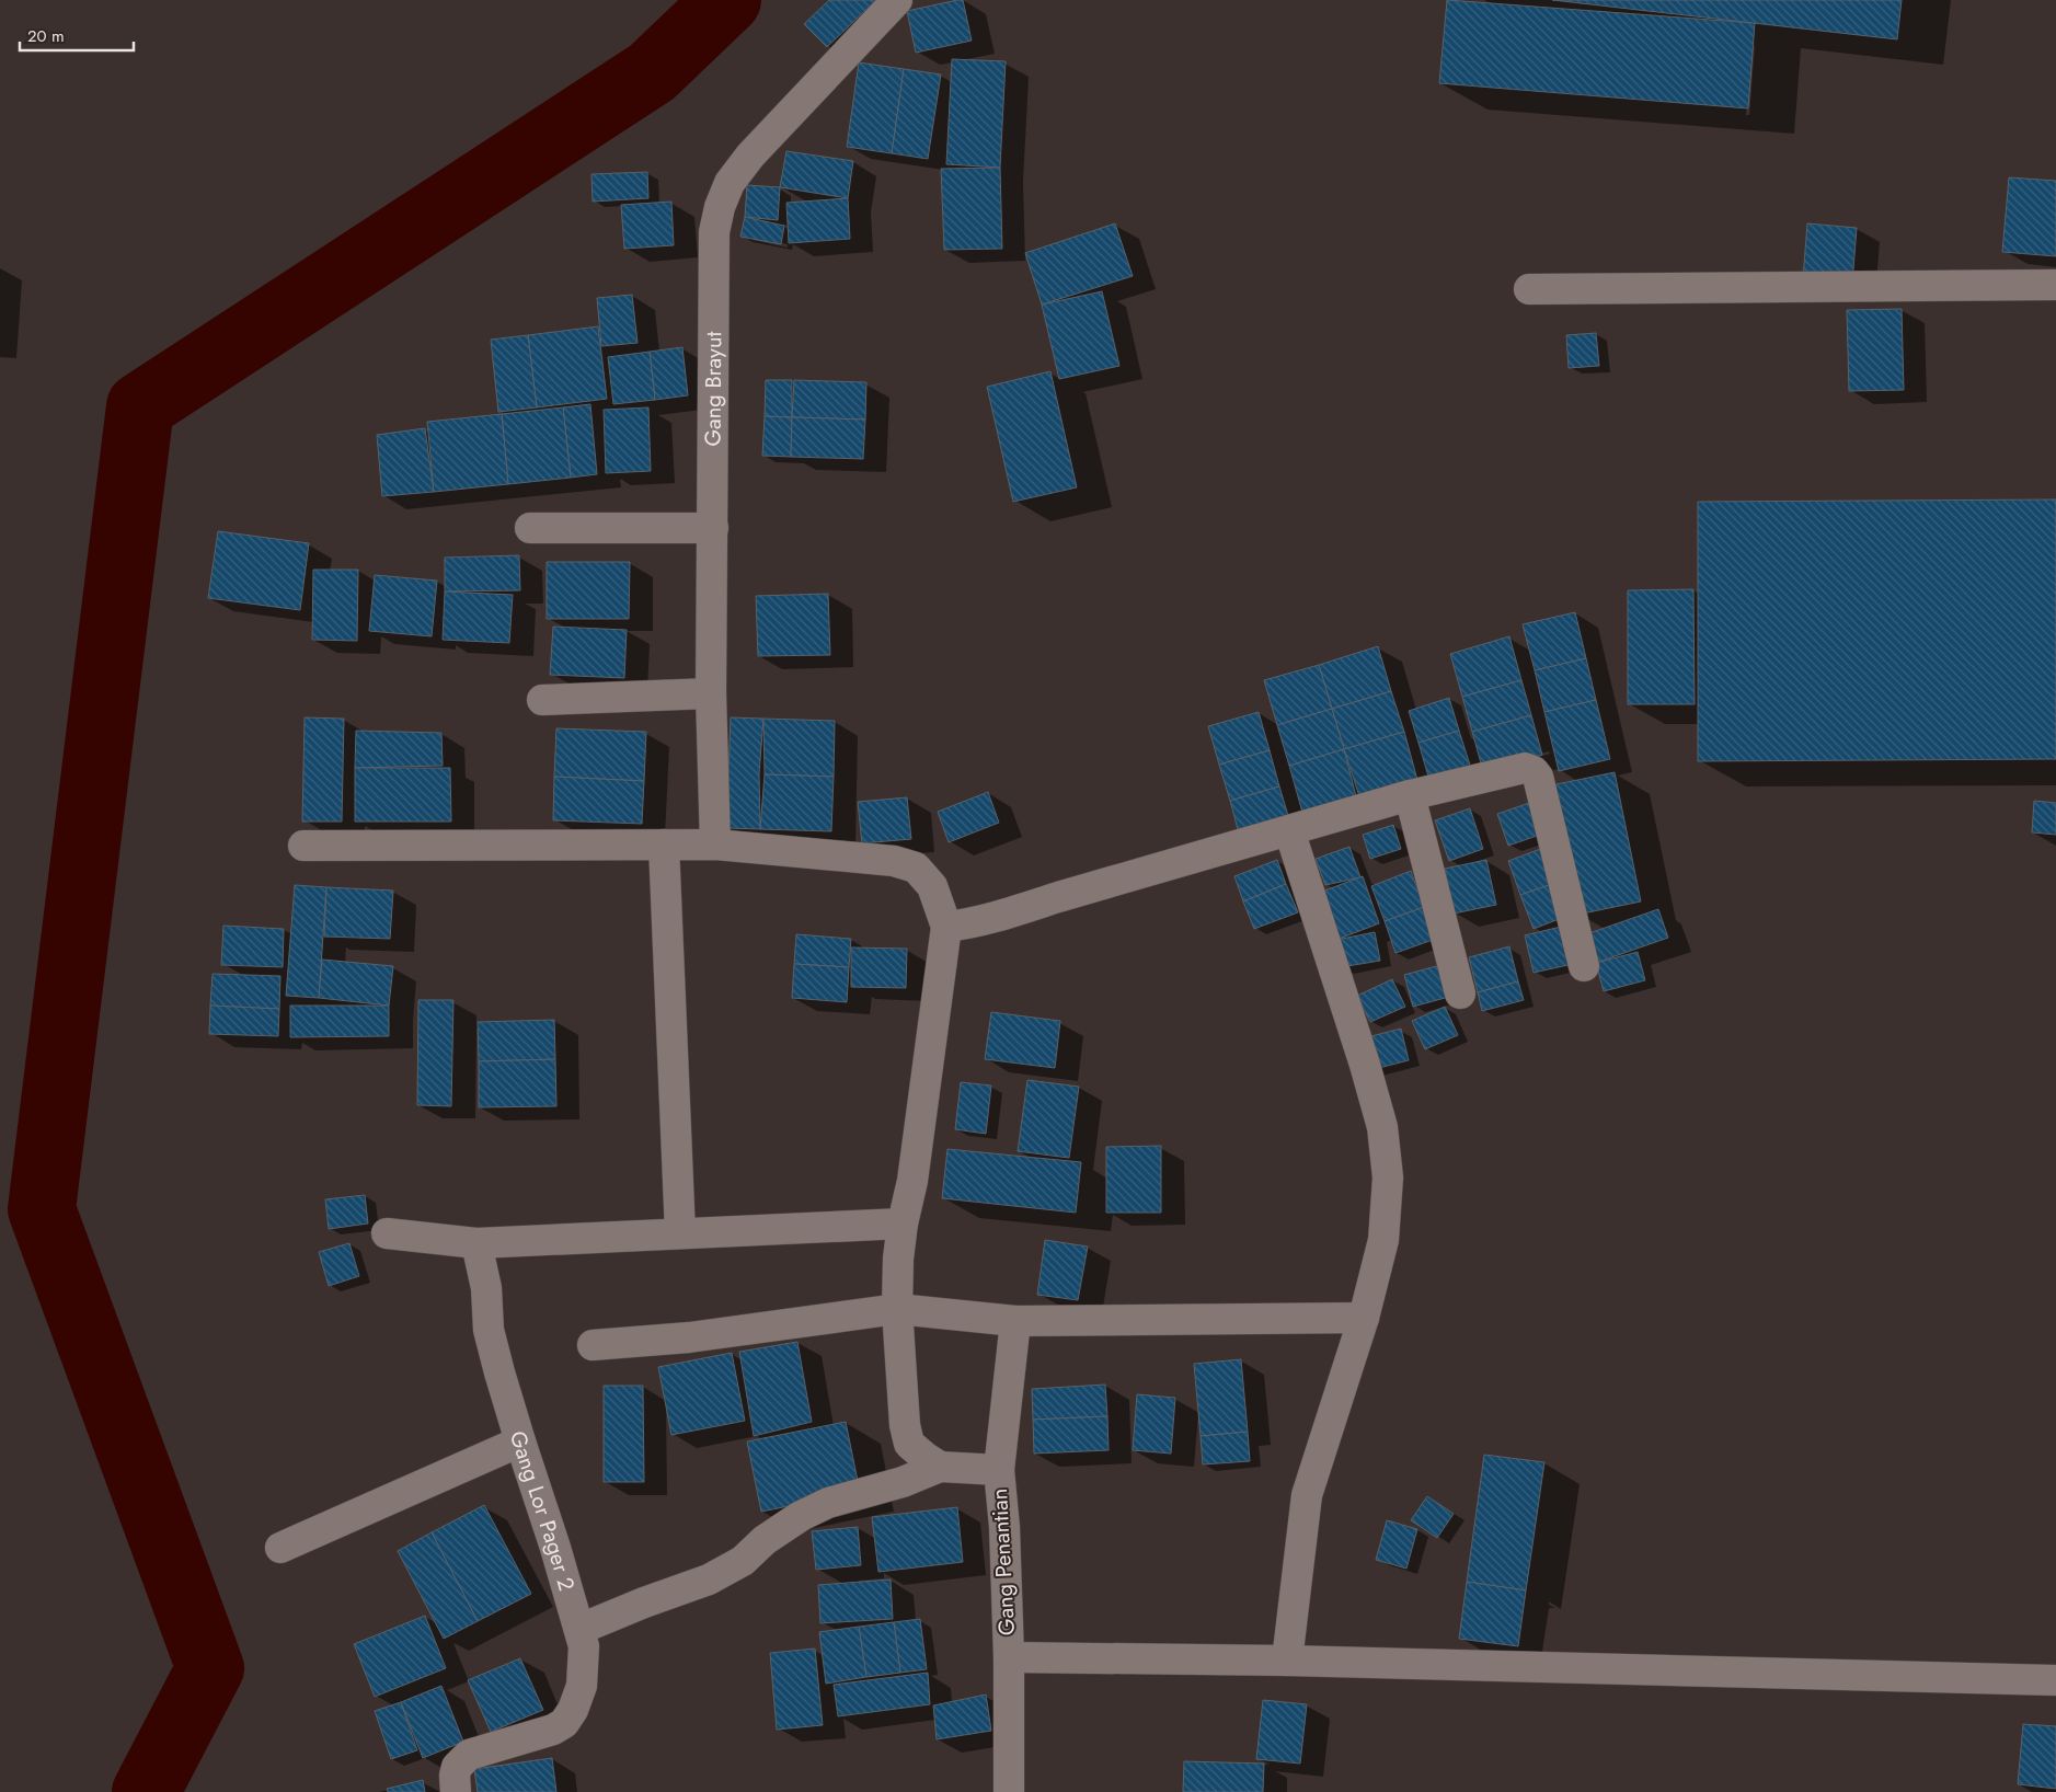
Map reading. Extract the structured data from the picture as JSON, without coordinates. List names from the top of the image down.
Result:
{
  "streets": {
    "street": ["Gang Brayut", "Gang Lor Pager 2", "Gang Penantian"]
  },
  "scale_bar": "20 m"
}
